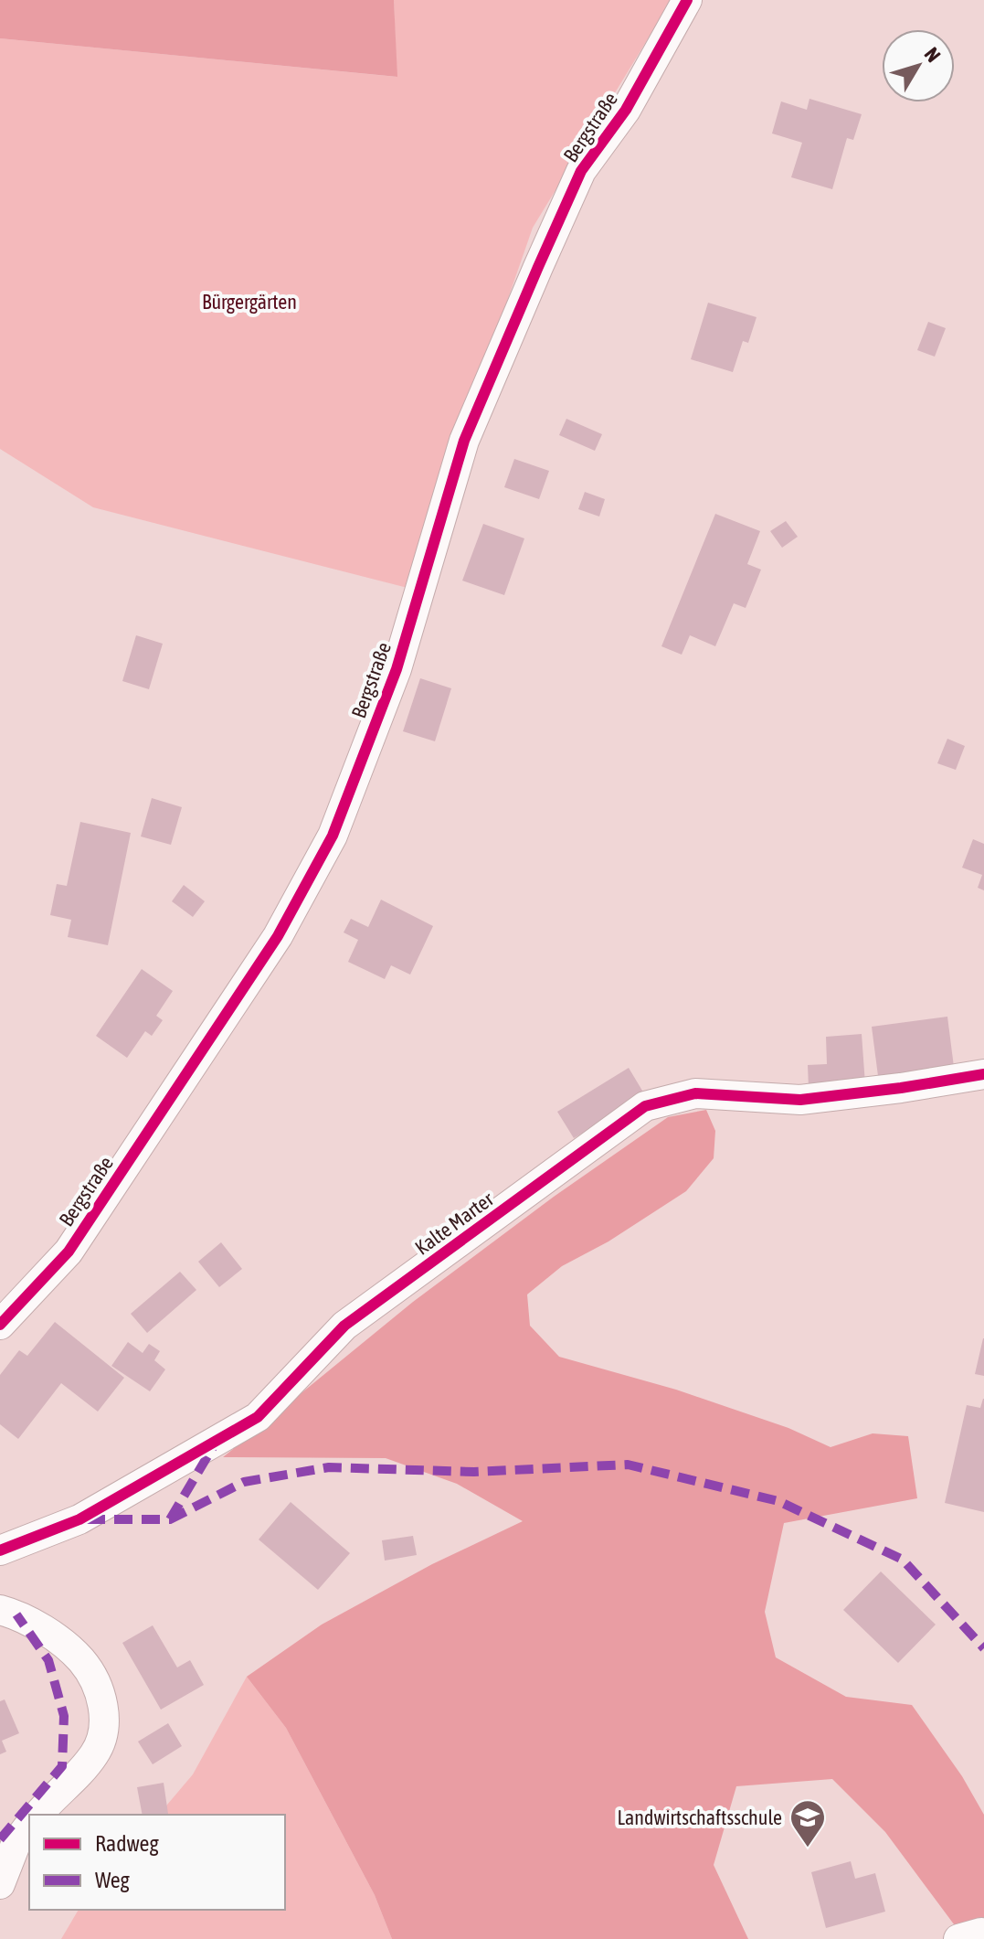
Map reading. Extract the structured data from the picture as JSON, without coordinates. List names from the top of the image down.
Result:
{
  "streets": {
    "street": ["Bergstraße", "Kalte Marter"]
  },
  "parks": ["Bürgergärten"],
  "places": {
    "school or university": ["Landwirtschaftsschule"]
  },
  "legend": ["Radweg", "Weg"],
  "north": "top right"
}
